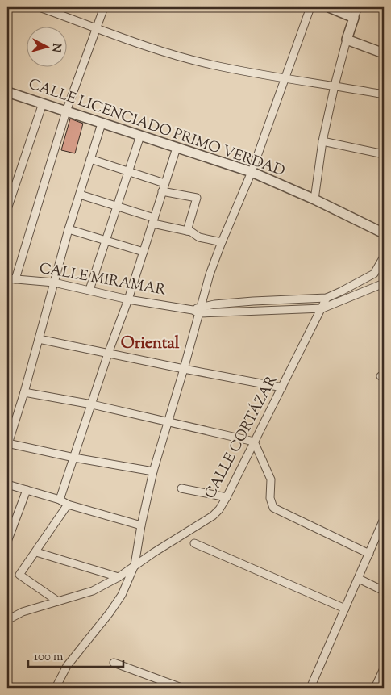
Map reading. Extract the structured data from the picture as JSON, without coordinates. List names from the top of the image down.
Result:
{
  "streets": {
    "street": ["CALLE LICENCIADO PRIMO VERDAD", "CALLE MIRAMAR", "CALLE CORTÁZAR"]
  },
  "crossings": [
    ["CALLE MIRAMAR", "CALLE CORTÁZAR"]
  ],
  "districts": ["Oriental"],
  "scale_bar": "100 m",
  "north": "right"
}
